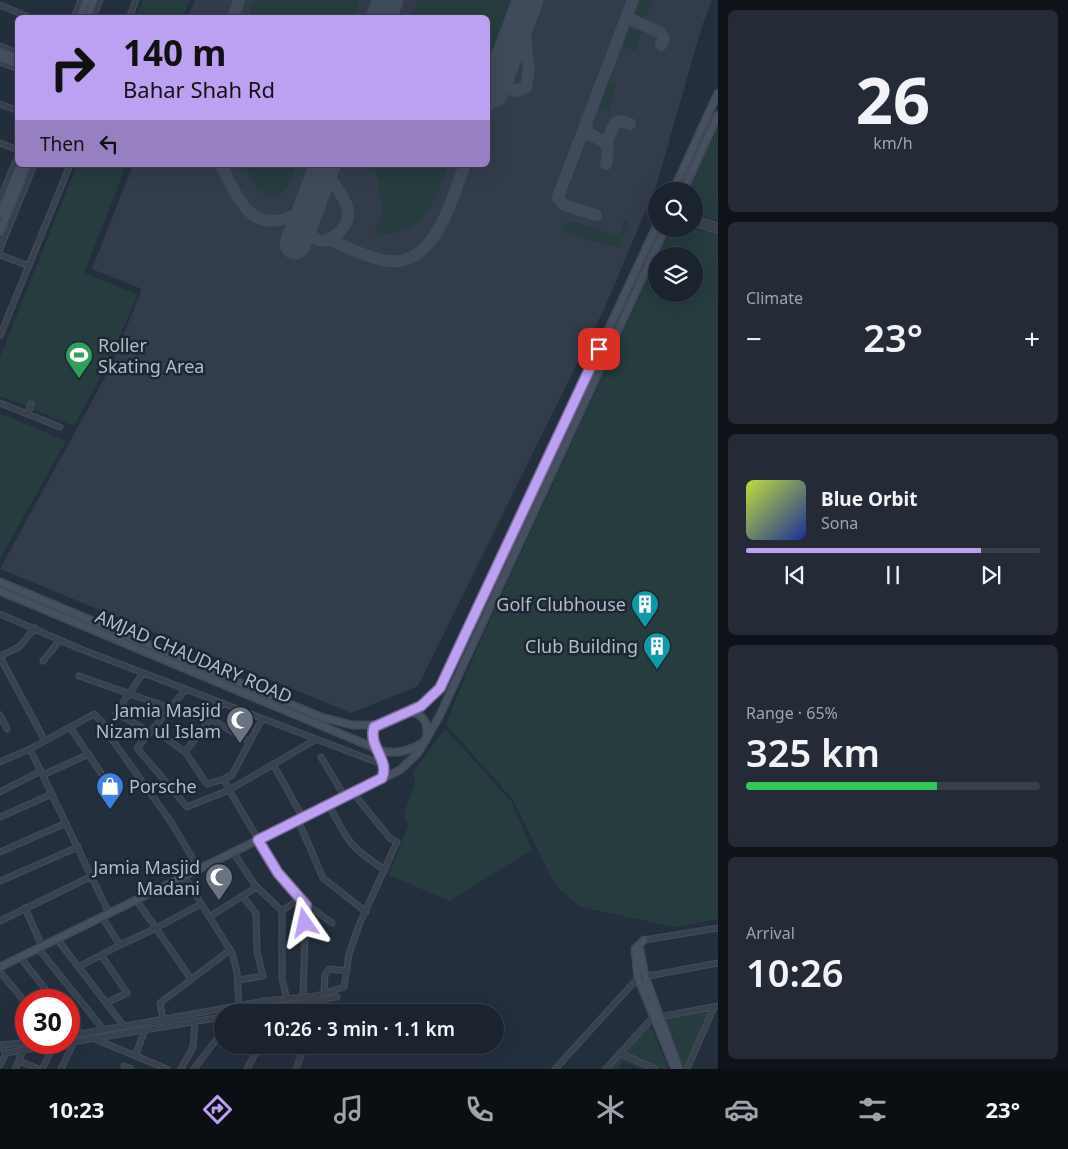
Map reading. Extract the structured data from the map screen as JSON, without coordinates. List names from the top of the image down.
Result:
{
  "streets": {
    "main road": ["AMJAD CHAUDARY ROAD"]
  },
  "places": {
    "sports": ["Roller Skating Area"],
    "building": ["Golf Clubhouse", "Club Building"],
    "mosque": ["Jamia Masjid Nizam ul Islam", "Jamia Masjid Madani"],
    "shop": ["Porsche"]
  },
  "page": {
    "tile": [
      ["26", "km/h"],
      "Climate",
      ["Range · 65%", "325 km"],
      ["Arrival", "10:26"]
    ],
    "turn": ["140 m", "Bahar Shah Rd"],
    "then": "Then",
    "heat": ["−", "23°", "+"],
    "song": ["Blue Orbit", "Sona"],
    "limit": "30",
    "trip": "10:26 · 3 min · 1.1 km",
    "tabs": ["10:23", "23°"]
  }
}
